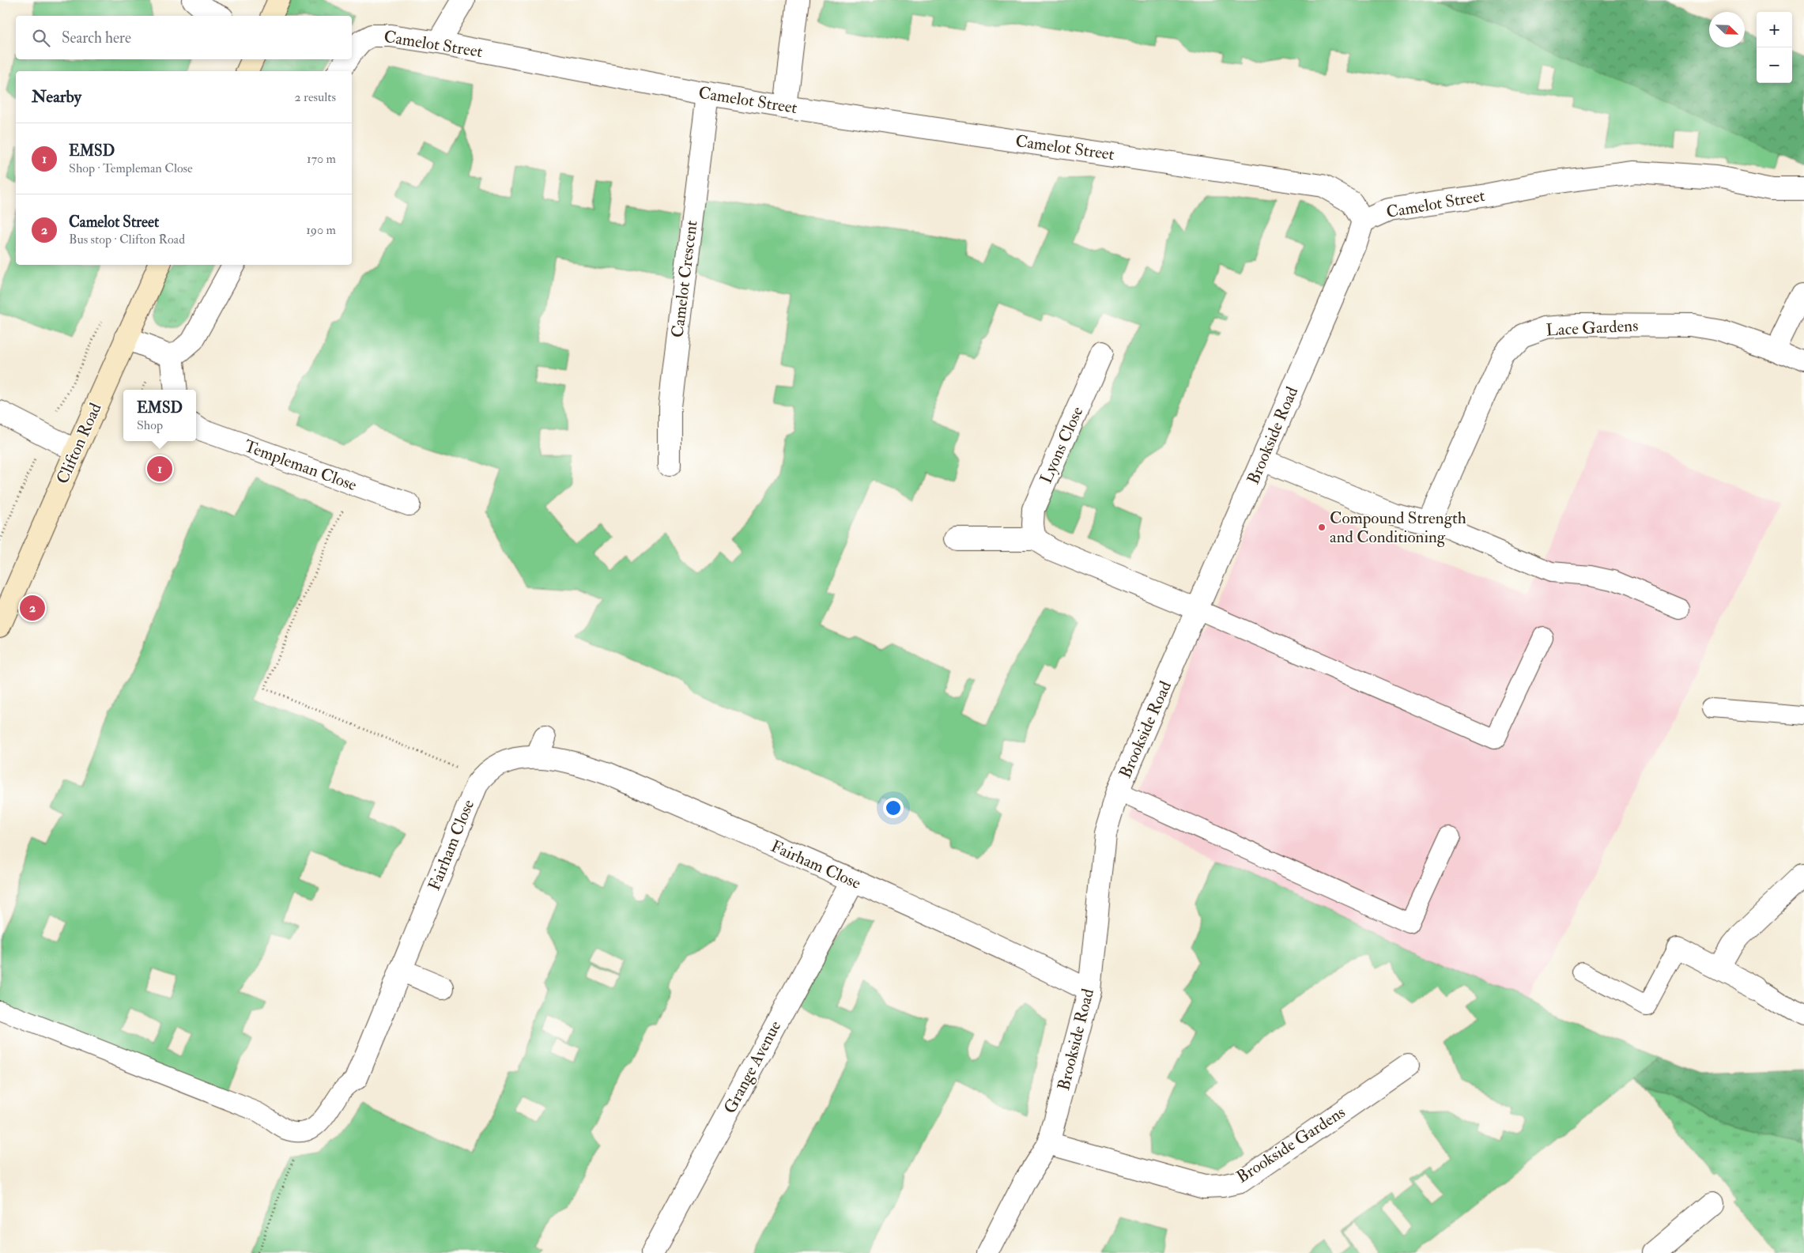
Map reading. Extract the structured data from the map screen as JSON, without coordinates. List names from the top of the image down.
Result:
{
  "streets": {
    "street": [
      "Camelot Street",
      "Camelot Crescent",
      "Lace Gardens",
      "Brookside Road",
      "Clifton Road",
      "Lyons Close",
      "Templeman Close",
      "Fairham Close",
      "Grange Avenue",
      "Brookside Gardens"
    ]
  },
  "crossings": [
    ["Camelot Street", "Camelot Crescent"],
    ["Camelot Street", "Brookside Road"],
    ["Brookside Road", "Fairham Close"],
    ["Brookside Road", "Brookside Gardens"],
    ["Fairham Close", "Grange Avenue"]
  ],
  "places": ["Compound Strength and Conditioning"],
  "north": "bottom right",
  "page": {
    "map_buttons": ["+", "−"],
    "search": "Search here",
    "heading": ["Nearby", "2 results"],
    "list": [
      {
        "mark": "1",
        "name": "EMSD",
        "note": "Shop · Templeman Close",
        "value": "170 m"
      },
      {
        "mark": "2",
        "name": "Camelot Street",
        "note": "Bus stop · Clifton Road",
        "value": "190 m"
      }
    ],
    "popup": ["EMSD", "Shop"],
    "pins": ["1", "2"]
  }
}
